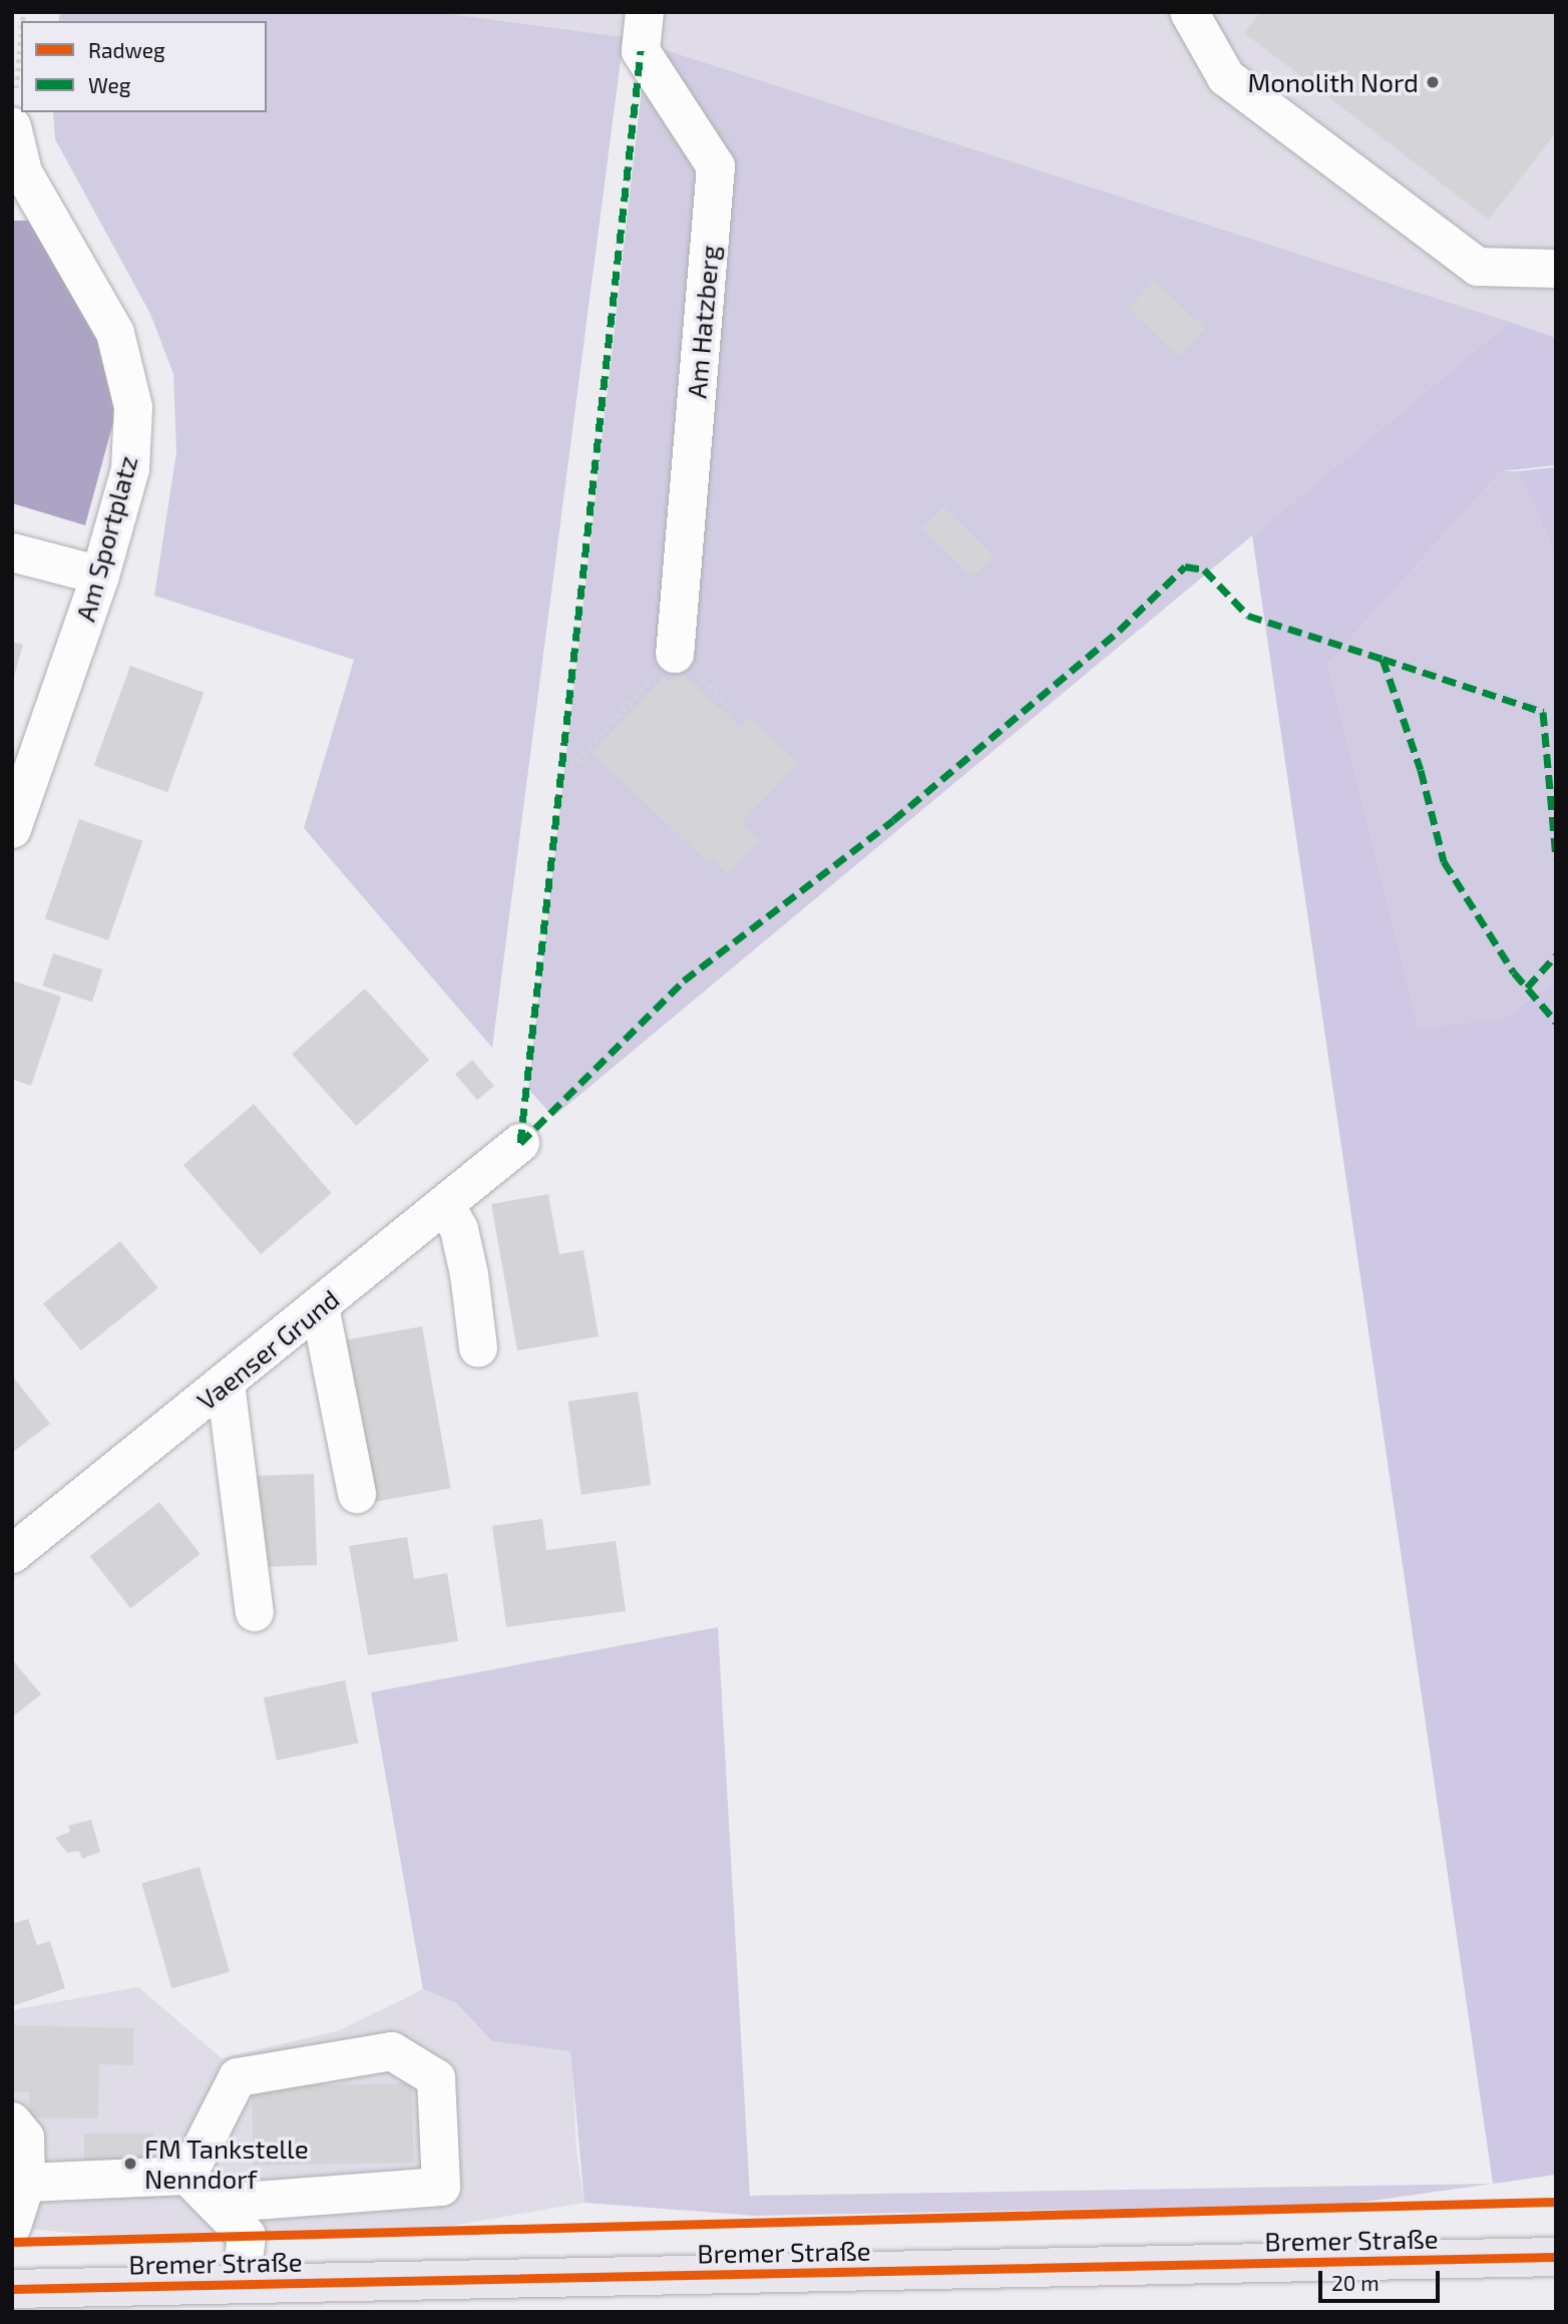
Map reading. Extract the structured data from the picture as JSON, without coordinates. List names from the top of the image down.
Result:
{
  "streets": {
    "main road": ["Bremer Straße"],
    "street": ["Am Hatzberg", "Am Sportplatz", "Vaenser Grund"]
  },
  "places": ["Monolith Nord", "FM Tankstelle Nenndorf"],
  "legend": ["Radweg", "Weg"],
  "scale_bar": "20 m"
}
